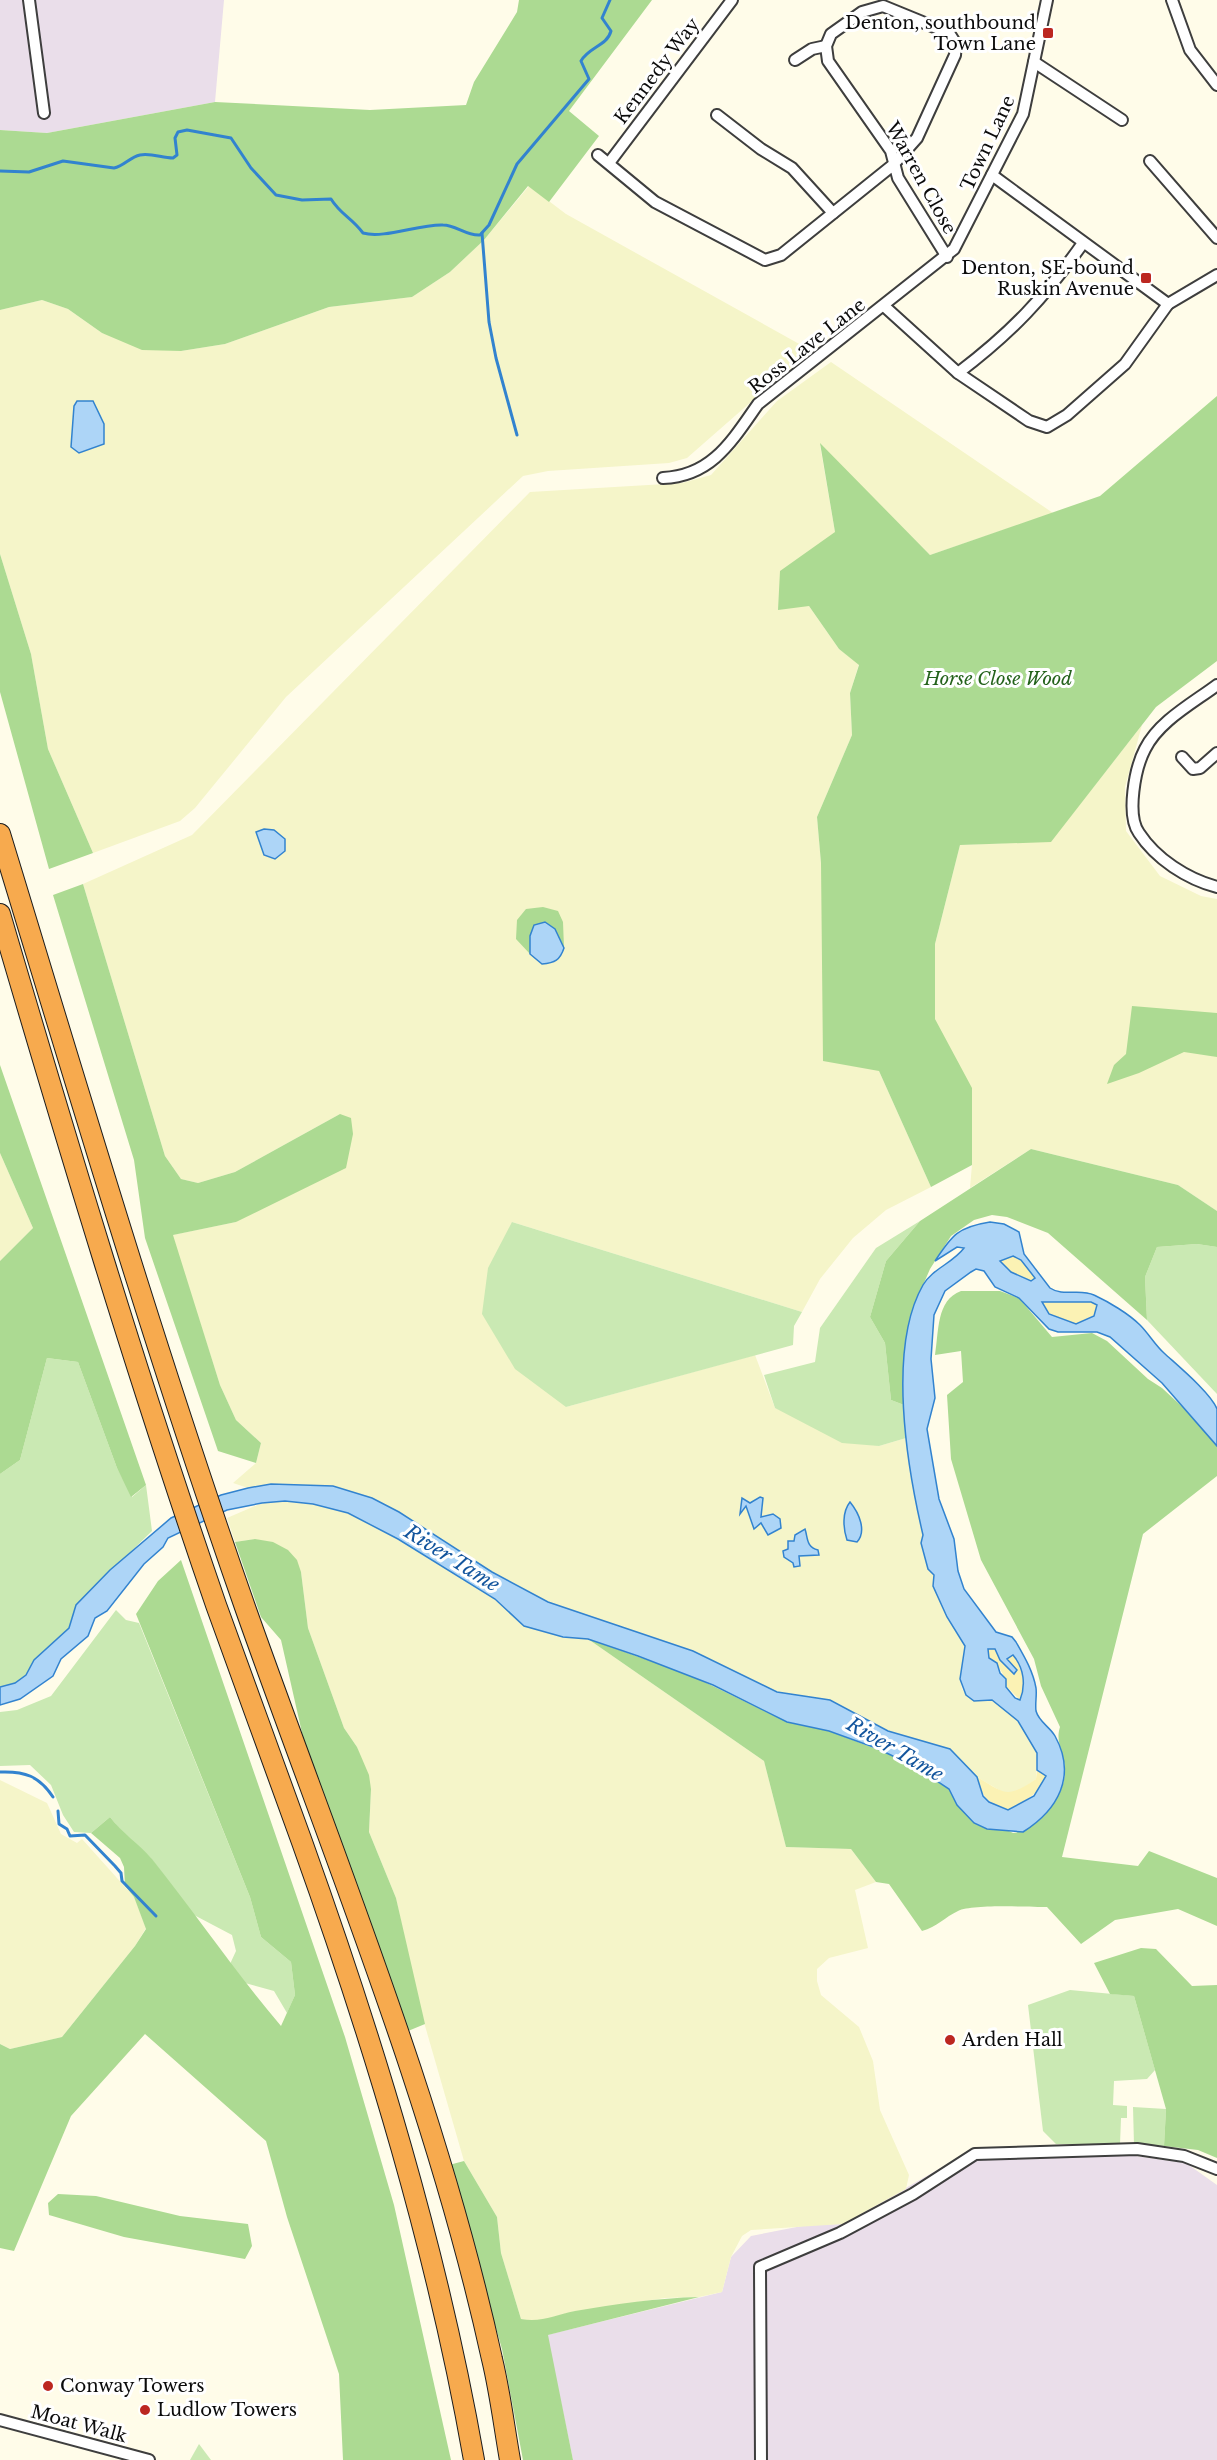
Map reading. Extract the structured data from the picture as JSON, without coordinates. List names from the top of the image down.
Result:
{
  "streets": {
    "street": [
      "Kennedy Way",
      "Town Lane",
      "Warren Close",
      "Ross Lave Lane",
      "Moat Walk"
    ]
  },
  "crossings": [
    ["Town Lane", "Warren Close"],
    ["Town Lane", "Ross Lave Lane"],
    ["Warren Close", "Ross Lave Lane"]
  ],
  "water": ["River Tame"],
  "parks": ["Horse Close Wood"],
  "places": {
    "transit": ["Denton, southbound Town Lane", "Denton, SE-bound Ruskin Avenue"],
    "other": ["Arden Hall", "Conway Towers", "Ludlow Towers"]
  }
}
